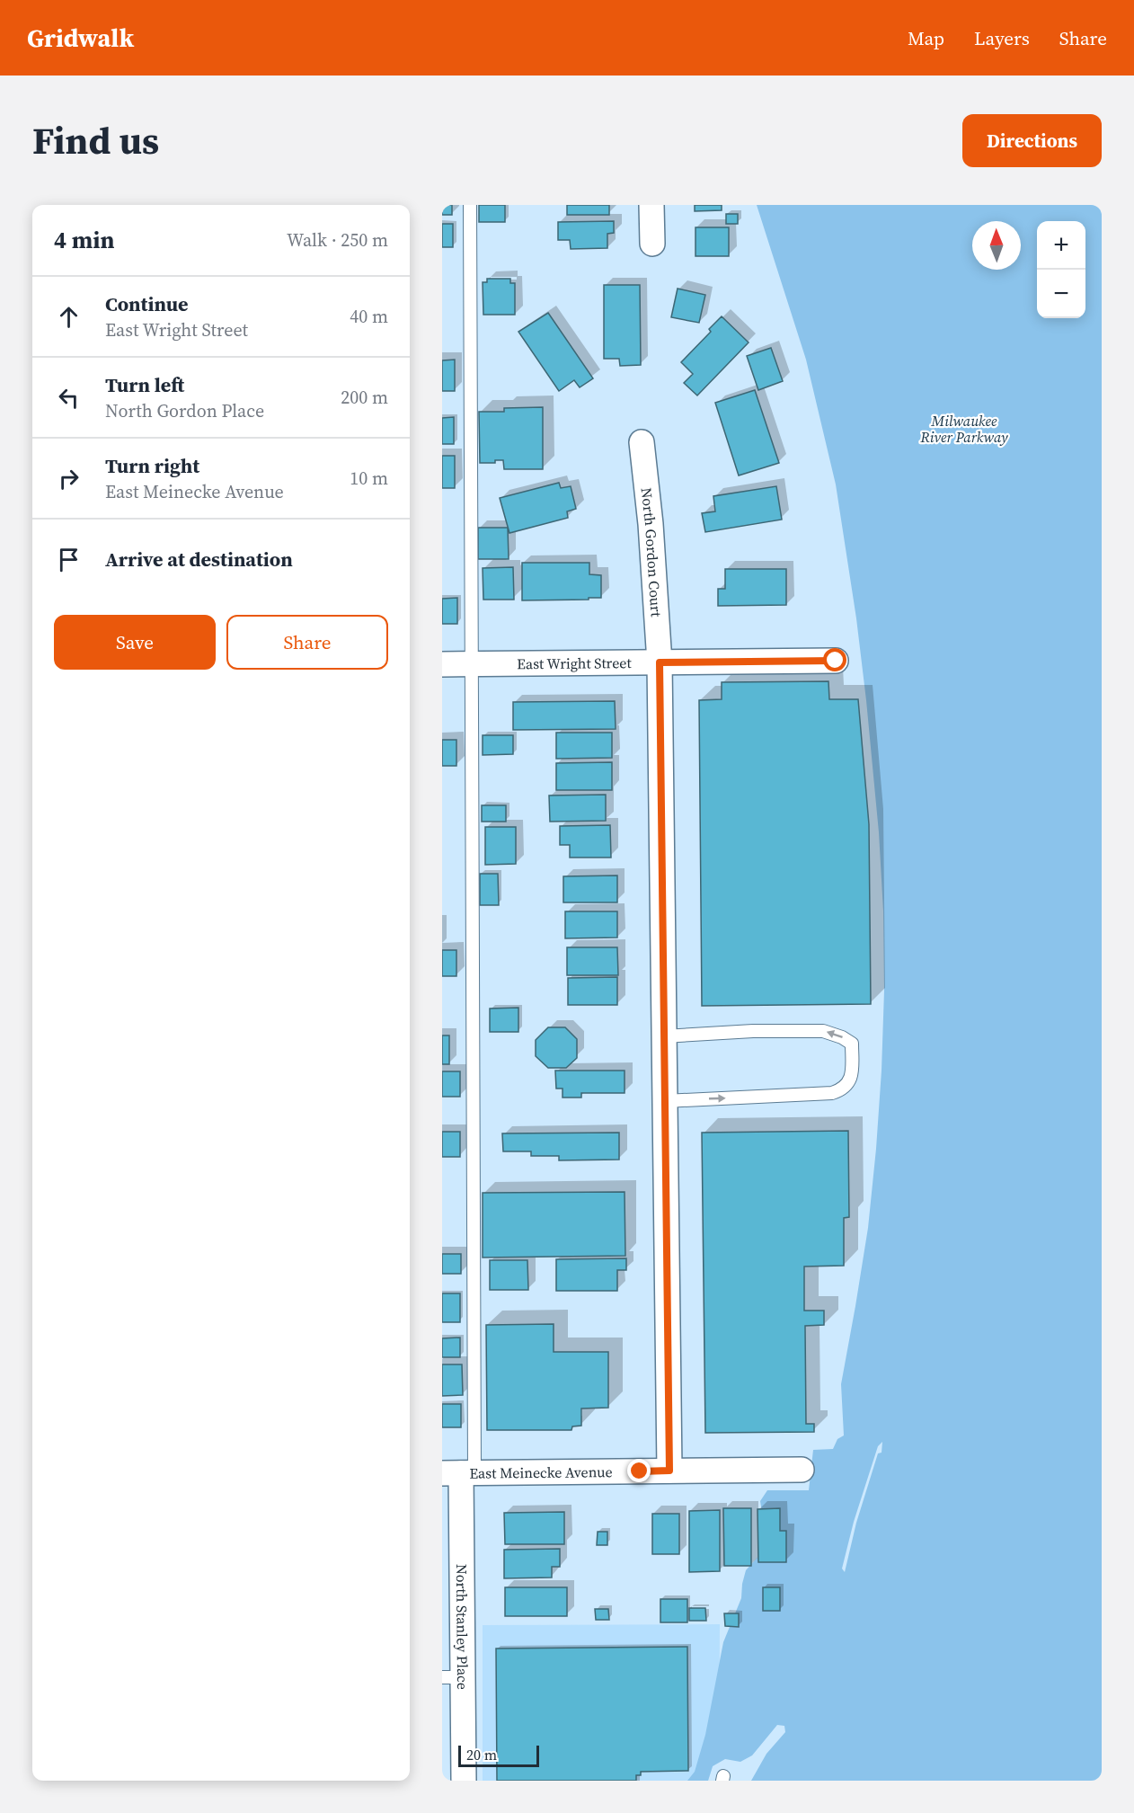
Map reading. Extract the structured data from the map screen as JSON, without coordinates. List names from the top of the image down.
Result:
{
  "streets": {
    "street": [
      "North Gordon Court",
      "East Wright Street",
      "East Meinecke Avenue",
      "North Stanley Place"
    ]
  },
  "crossings": [
    ["North Gordon Court", "East Wright Street"],
    ["North Gordon Court", "East Meinecke Avenue"],
    ["East Meinecke Avenue", "North Stanley Place"]
  ],
  "parks": ["Milwaukee River Parkway"],
  "scale_bar": "20 m",
  "north": "top",
  "page": {
    "header": "Gridwalk",
    "nav": ["Map", "Layers", "Share"],
    "title": "Find us",
    "buttons": [
      "Directions",
      ["Save", "Share"]
    ],
    "heading": ["4 min", "Walk · 250 m"],
    "map_buttons": ["+", "−"],
    "list": [
      ["Continue", "East Wright Street", "40 m"],
      ["Turn left", "North Gordon Place", "200 m"],
      ["Turn right", "East Meinecke Avenue", "10 m"],
      "Arrive at destination"
    ],
    "scale": "20 m"
  }
}
